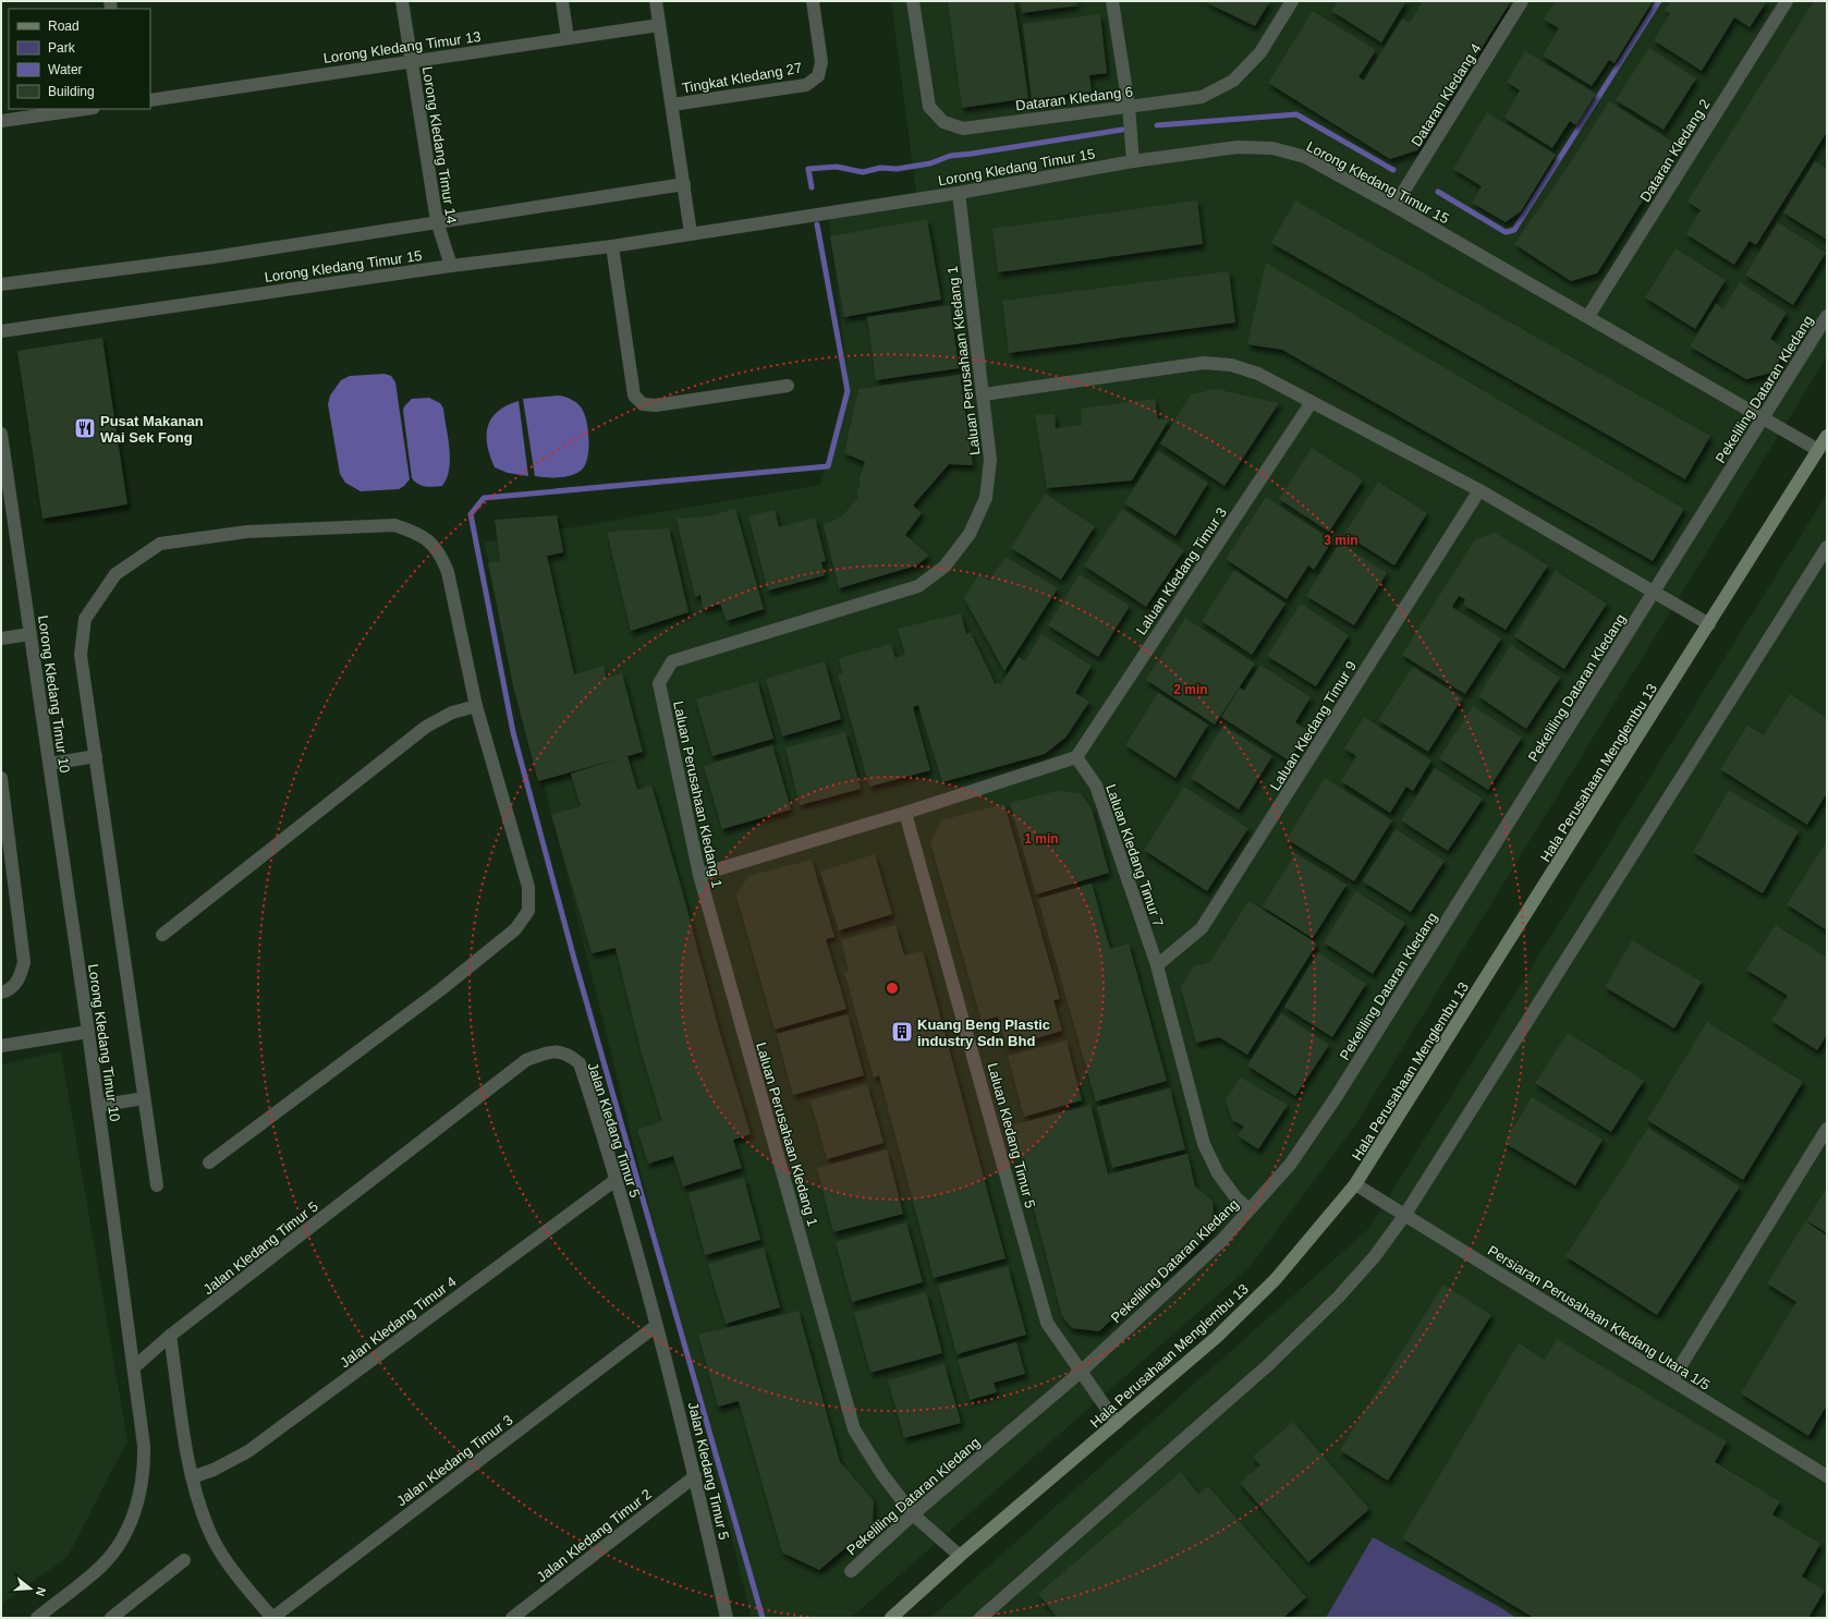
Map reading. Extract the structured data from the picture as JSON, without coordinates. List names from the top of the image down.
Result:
{
  "streets": {
    "street": [
      "Lorong Kledang Timur 13",
      "Tingkat Kledang 27",
      "Dataran Kledang 4",
      "Dataran Kledang 6",
      "Lorong Kledang Timur 14",
      "Dataran Kledang 2",
      "Lorong Kledang Timur 15",
      "Laluan Perusahaan Kledang 1",
      "Pekeliling Dataran Kledang",
      "Laluan Kledang Timur 3",
      "Lorong Kledang Timur 10",
      "Laluan Kledang Timur 9",
      "Hala Perusahaan Menglembu 13",
      "Laluan Kledang Timur 7",
      "Jalan Kledang Timur 5",
      "Laluan Kledang Timur 5",
      "Persiaran Perusahaan Kledang Utara 1/5",
      "Jalan Kledang Timur 4",
      "Jalan Kledang Timur 3",
      "Jalan Kledang Timur 2"
    ]
  },
  "crossings": [
    ["Lorong Kledang Timur 13", "Lorong Kledang Timur 14"],
    ["Dataran Kledang 4", "Lorong Kledang Timur 15"],
    ["Lorong Kledang Timur 14", "Lorong Kledang Timur 15"],
    ["Dataran Kledang 2", "Lorong Kledang Timur 15"],
    ["Lorong Kledang Timur 15", "Laluan Perusahaan Kledang 1"],
    ["Lorong Kledang Timur 15", "Pekeliling Dataran Kledang"],
    ["Lorong Kledang Timur 15", "Hala Perusahaan Menglembu 13"],
    ["Laluan Perusahaan Kledang 1", "Pekeliling Dataran Kledang"],
    ["Laluan Perusahaan Kledang 1", "Hala Perusahaan Menglembu 13"],
    ["Pekeliling Dataran Kledang", "Laluan Kledang Timur 7"],
    ["Pekeliling Dataran Kledang", "Laluan Kledang Timur 5"],
    ["Laluan Kledang Timur 3", "Laluan Kledang Timur 7"],
    ["Lorong Kledang Timur 10", "Jalan Kledang Timur 5"],
    ["Laluan Kledang Timur 9", "Laluan Kledang Timur 7"],
    ["Hala Perusahaan Menglembu 13", "Laluan Kledang Timur 5"],
    ["Hala Perusahaan Menglembu 13", "Persiaran Perusahaan Kledang Utara 1/5"],
    ["Jalan Kledang Timur 5", "Jalan Kledang Timur 4"],
    ["Jalan Kledang Timur 5", "Jalan Kledang Timur 3"],
    ["Jalan Kledang Timur 5", "Jalan Kledang Timur 2"]
  ],
  "places": {
    "restaurant": ["Pusat Makanan Wai Sek Fong"],
    "building": ["Kuang Beng Plastic industry Sdn Bhd"]
  },
  "legend": [
    "Road",
    "Park",
    "Water",
    "Building"
  ],
  "north": "right",
  "rings": ["3 min", "2 min", "1 min"]
}
